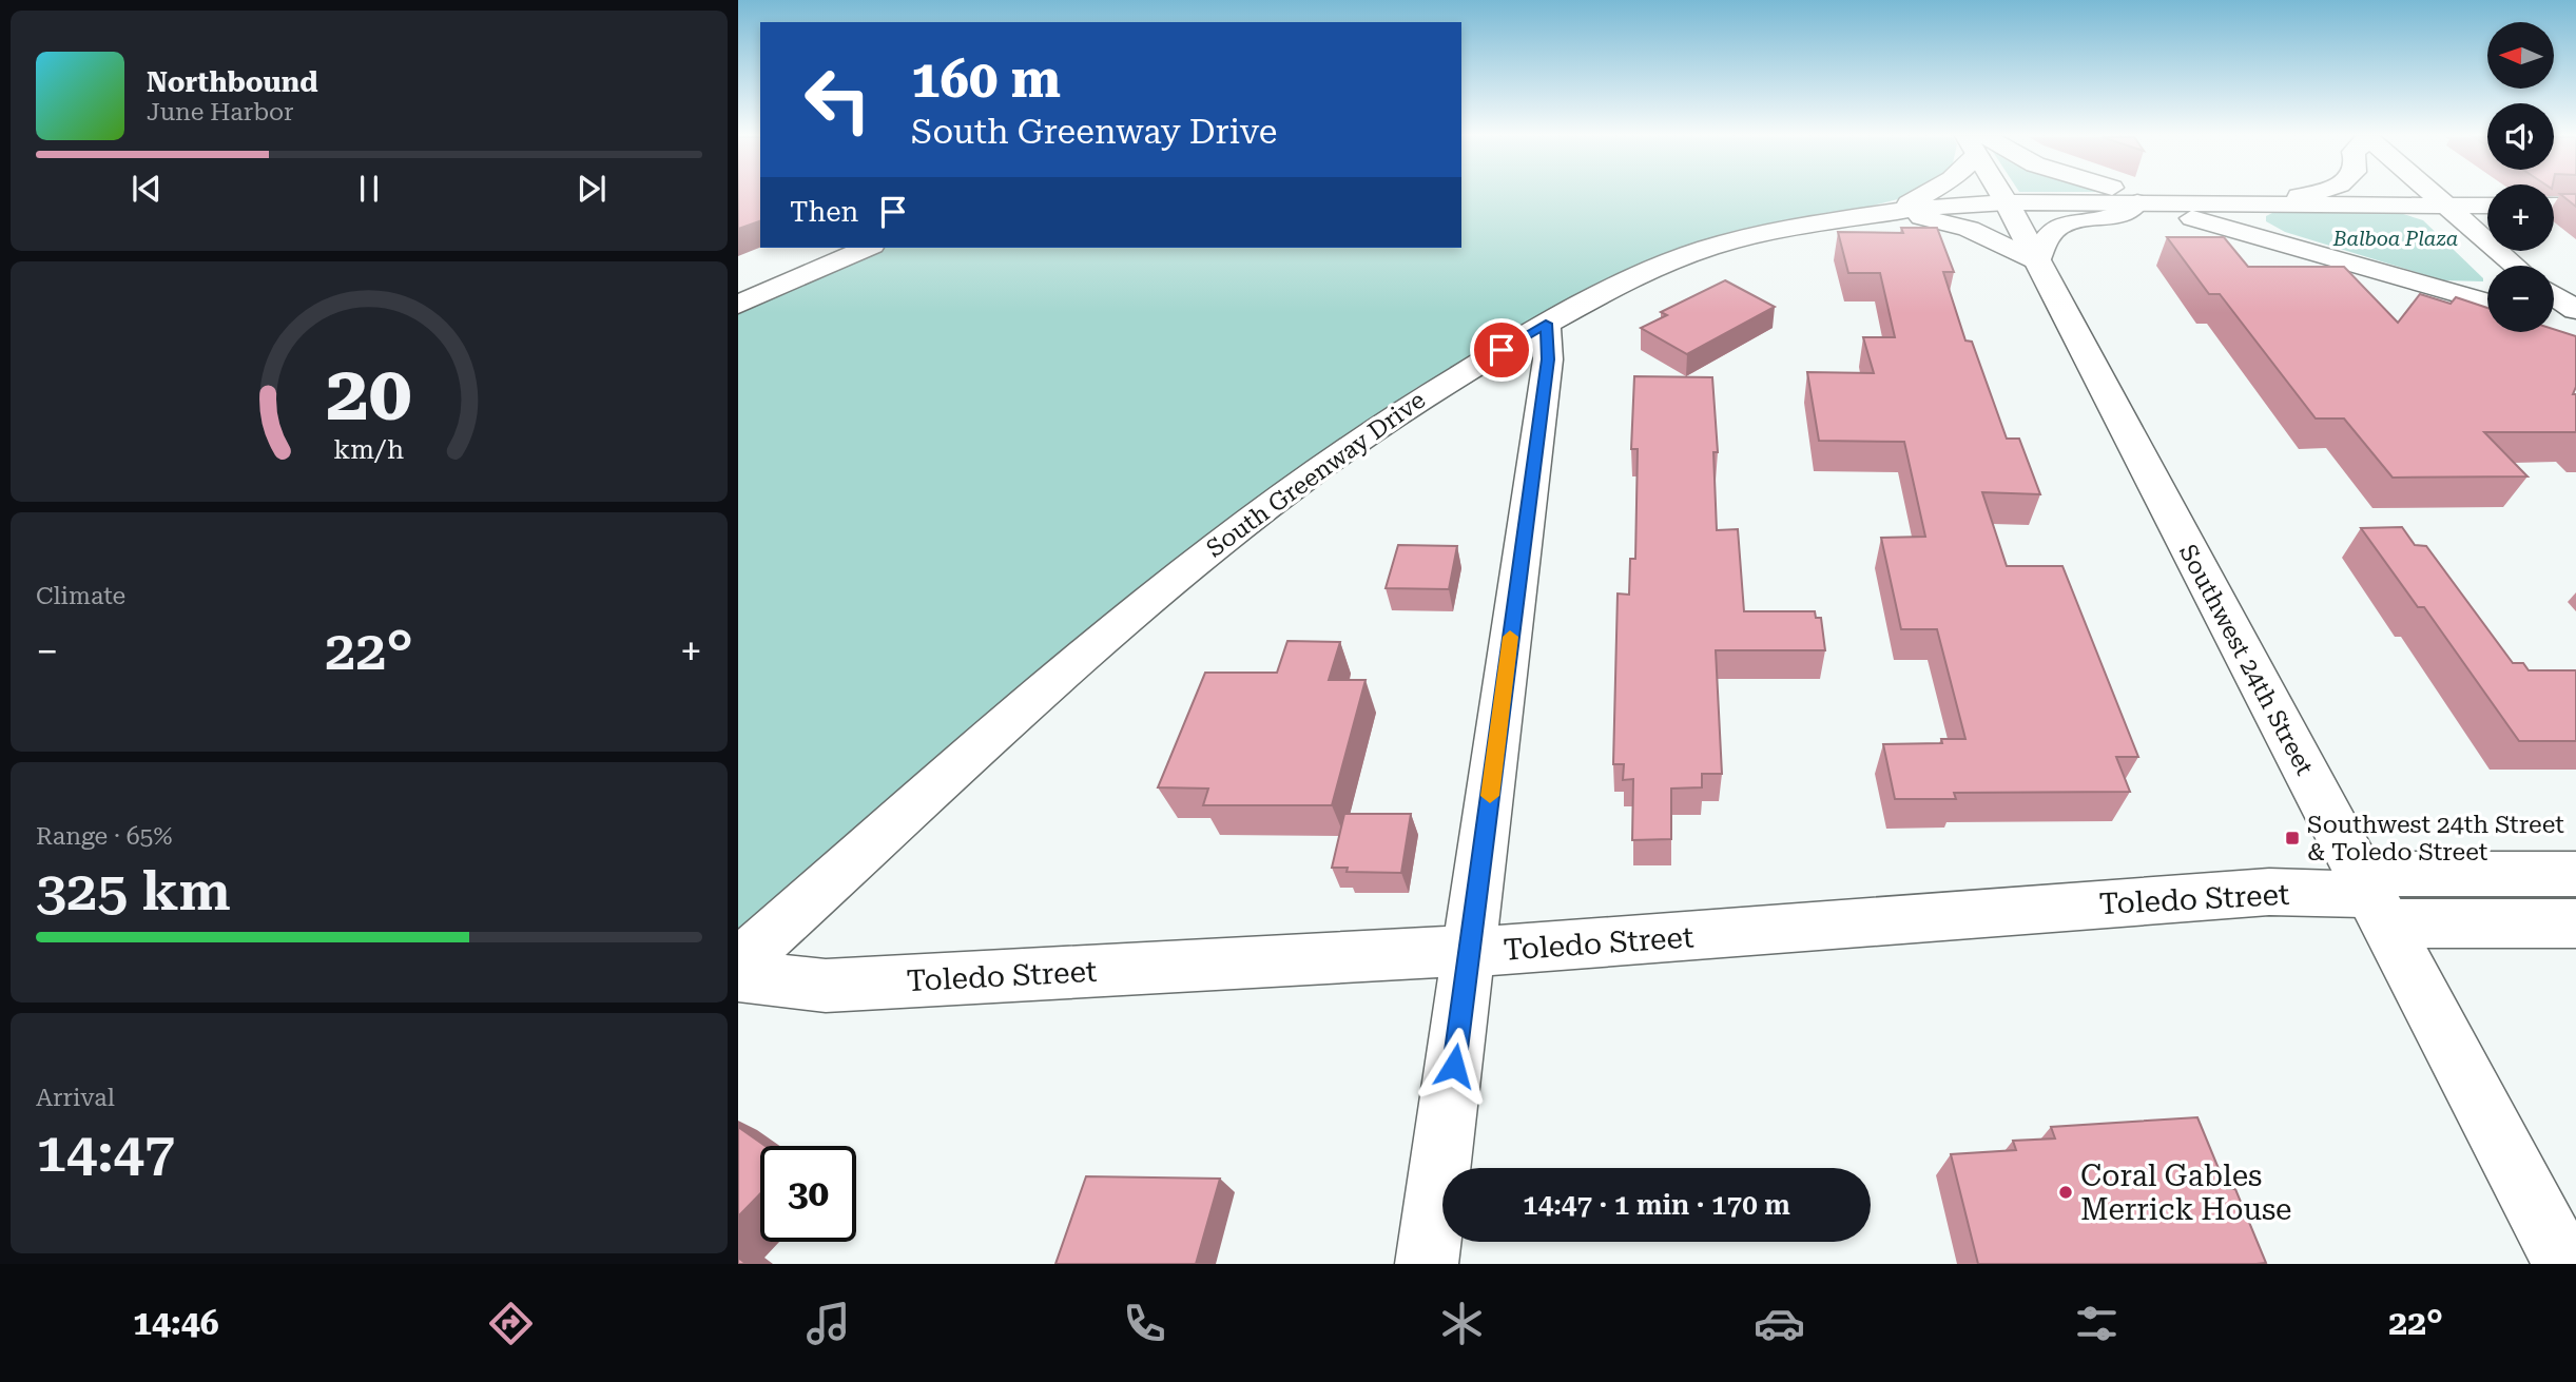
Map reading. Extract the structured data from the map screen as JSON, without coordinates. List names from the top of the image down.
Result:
{
  "streets": {
    "street": ["South Greenway Drive", "Southwest 24th Street", "Toledo Street"]
  },
  "crossings": [
    ["South Greenway Drive", "Southwest 24th Street"],
    ["Southwest 24th Street", "Toledo Street"]
  ],
  "parks": ["Balboa Plaza"],
  "places": {
    "transit": ["Southwest 24th Street & Toledo Street"],
    "other": ["Coral Gables Merrick House"]
  },
  "north": "left",
  "page": {
    "map_buttons": ["+", "−"],
    "turn": ["160 m", "South Greenway Drive"],
    "song": ["Northbound", "June Harbor"],
    "then": "Then",
    "tile": [
      "Climate",
      ["Range · 65%", "325 km"],
      ["Arrival", "14:47"]
    ],
    "heat": ["−", "22°", "+"],
    "limit": "30",
    "trip": "14:47 · 1 min · 170 m",
    "tabs": ["14:46", "22°"],
    "gauge": ["20", "km/h"]
  }
}
